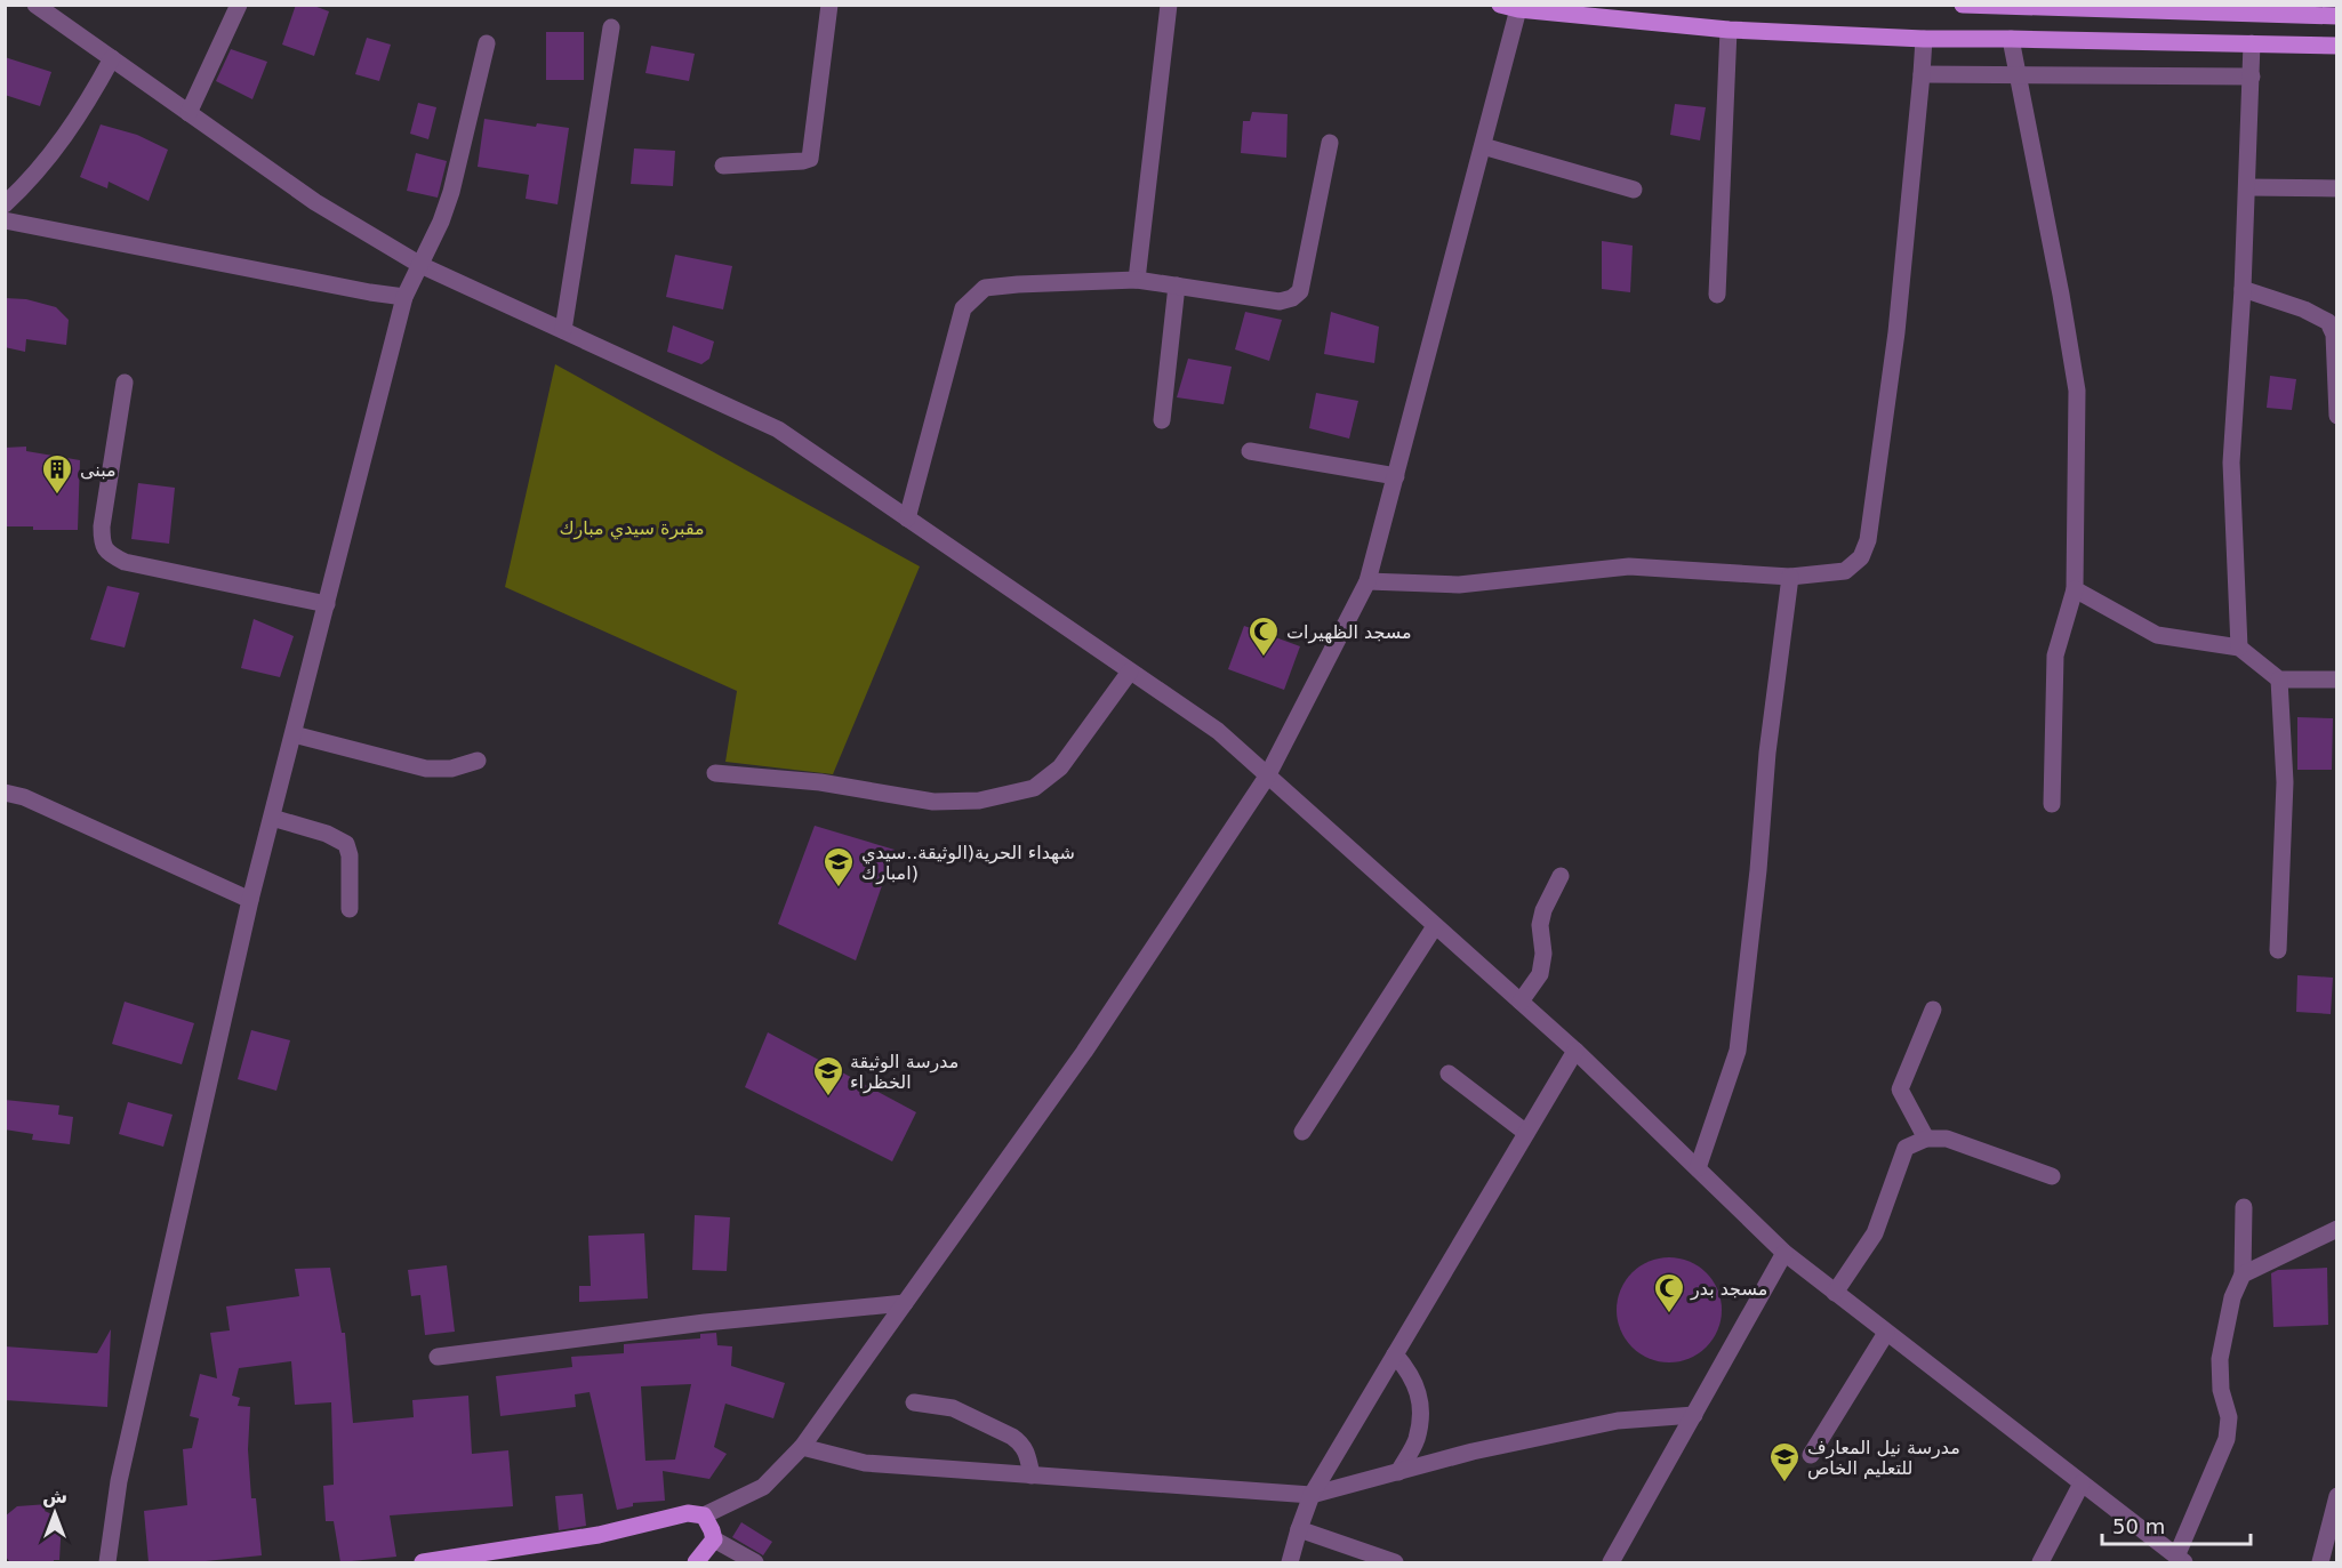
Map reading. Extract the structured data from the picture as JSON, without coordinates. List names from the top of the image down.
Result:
{
  "parks": ["مقبرة سيدي مبارك"],
  "places": {
    "building": ["مبنى"],
    "mosque": ["مسجد الظهيرات", "مسجد بدر"],
    "school or university": ["شهداء الحرية(الوثيقة..سيدي امبارك)", "مدرسة الوثيقة الخظراء", "مدرسة نيل المعارف للتعليم الخاص"]
  },
  "scale_bar": "50 m",
  "north": "top"
}
